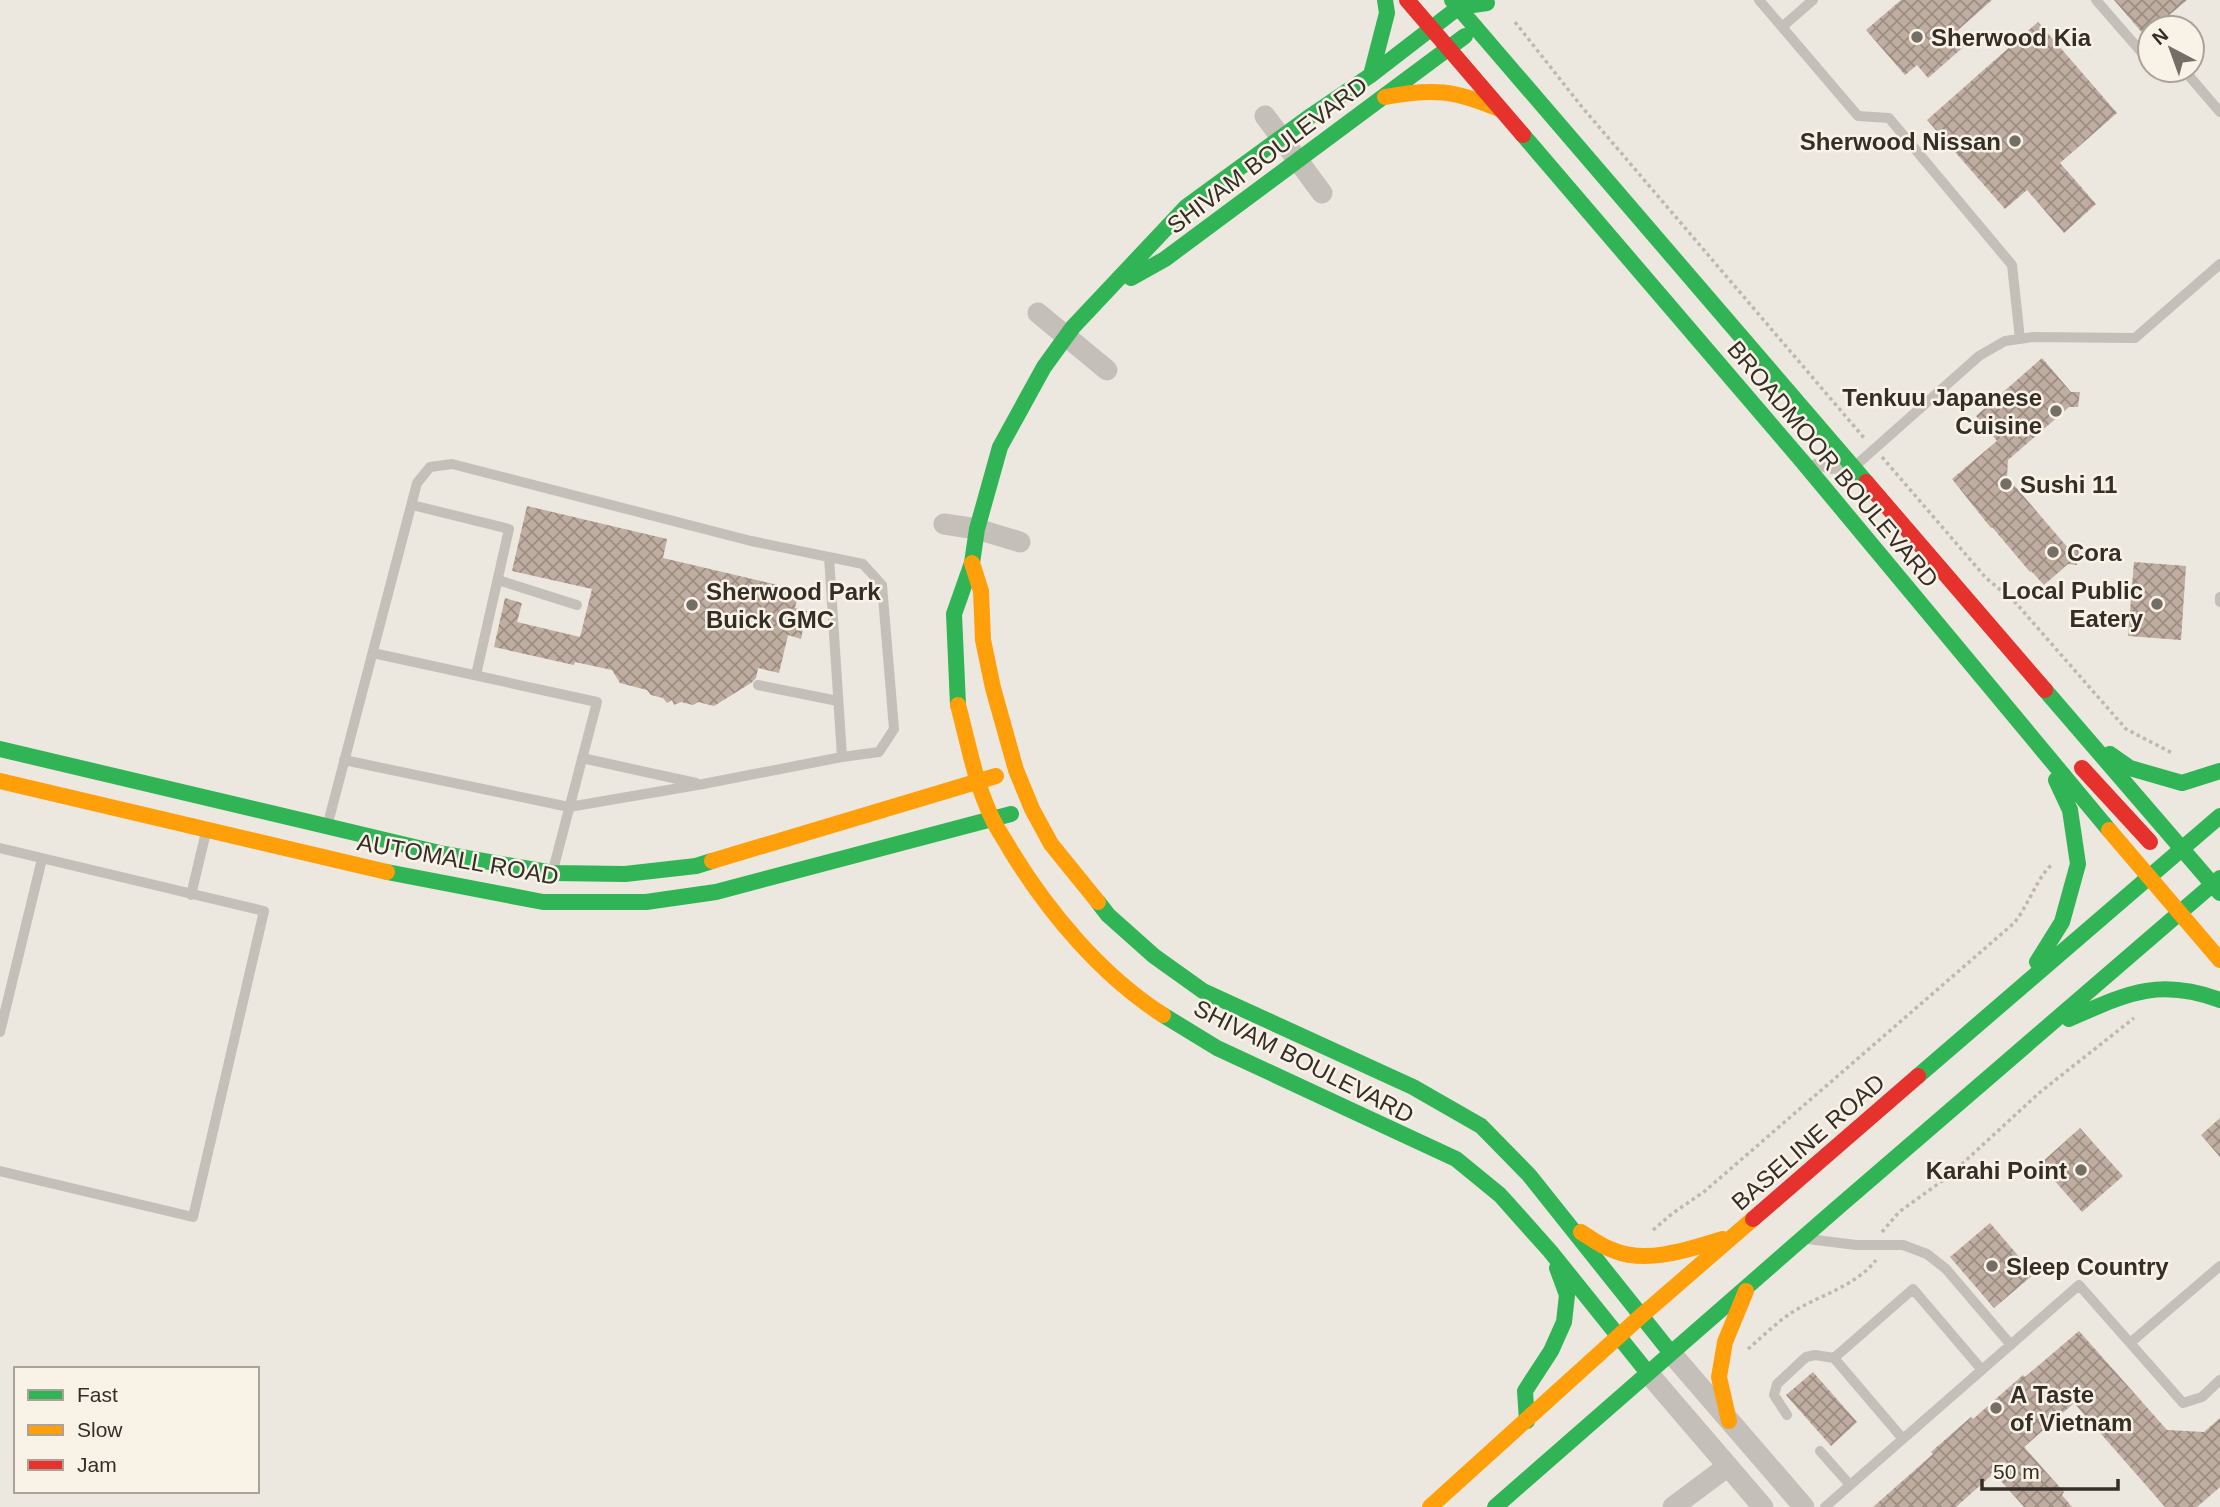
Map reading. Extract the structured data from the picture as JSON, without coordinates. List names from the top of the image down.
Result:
{
  "streets": {
    "main road": [
      "SHIVAM BOULEVARD",
      "BROADMOOR BOULEVARD",
      "AUTOMALL ROAD",
      "BASELINE ROAD"
    ]
  },
  "crossings": [
    ["SHIVAM BOULEVARD", "BROADMOOR BOULEVARD"],
    ["SHIVAM BOULEVARD", "AUTOMALL ROAD"],
    ["SHIVAM BOULEVARD", "BASELINE ROAD"],
    ["BROADMOOR BOULEVARD", "BASELINE ROAD"]
  ],
  "places": [
    "Sherwood Kia",
    "Sherwood Nissan",
    "Tenkuu Japanese Cuisine",
    "Sushi 11",
    "Cora",
    "Local Public Eatery",
    "Sherwood Park Buick GMC",
    "Karahi Point",
    "Sleep Country",
    "A Taste of Vietnam"
  ],
  "legend": ["Fast", "Slow", "Jam"],
  "scale_bar": "50 m",
  "north": "top left"
}
